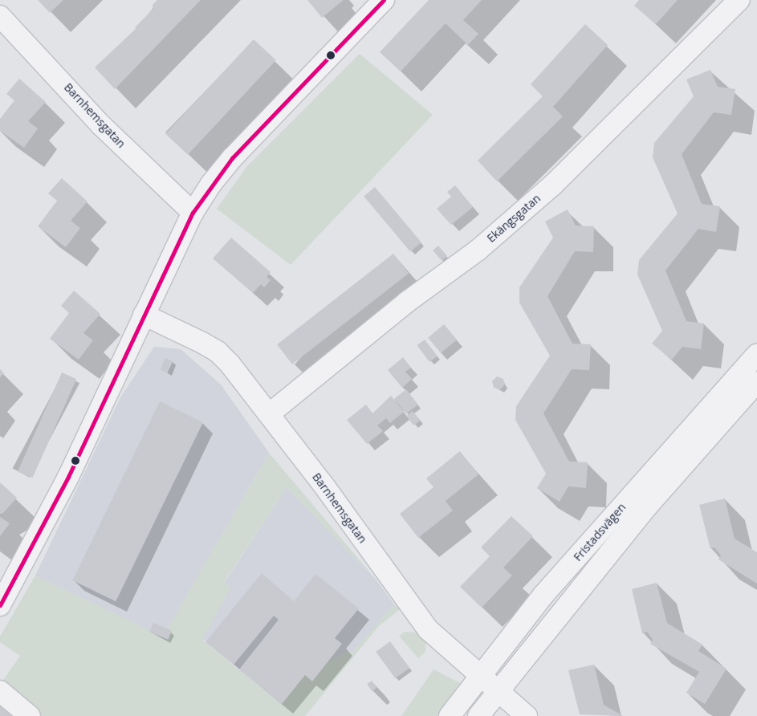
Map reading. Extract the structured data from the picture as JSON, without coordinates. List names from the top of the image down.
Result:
{
  "streets": {
    "street": ["Barnhemsgatan", "Ekängsgatan", "Fristadsvägen"]
  },
  "crossings": [
    ["Barnhemsgatan", "Ekängsgatan"],
    ["Barnhemsgatan", "Fristadsvägen"]
  ]
}
